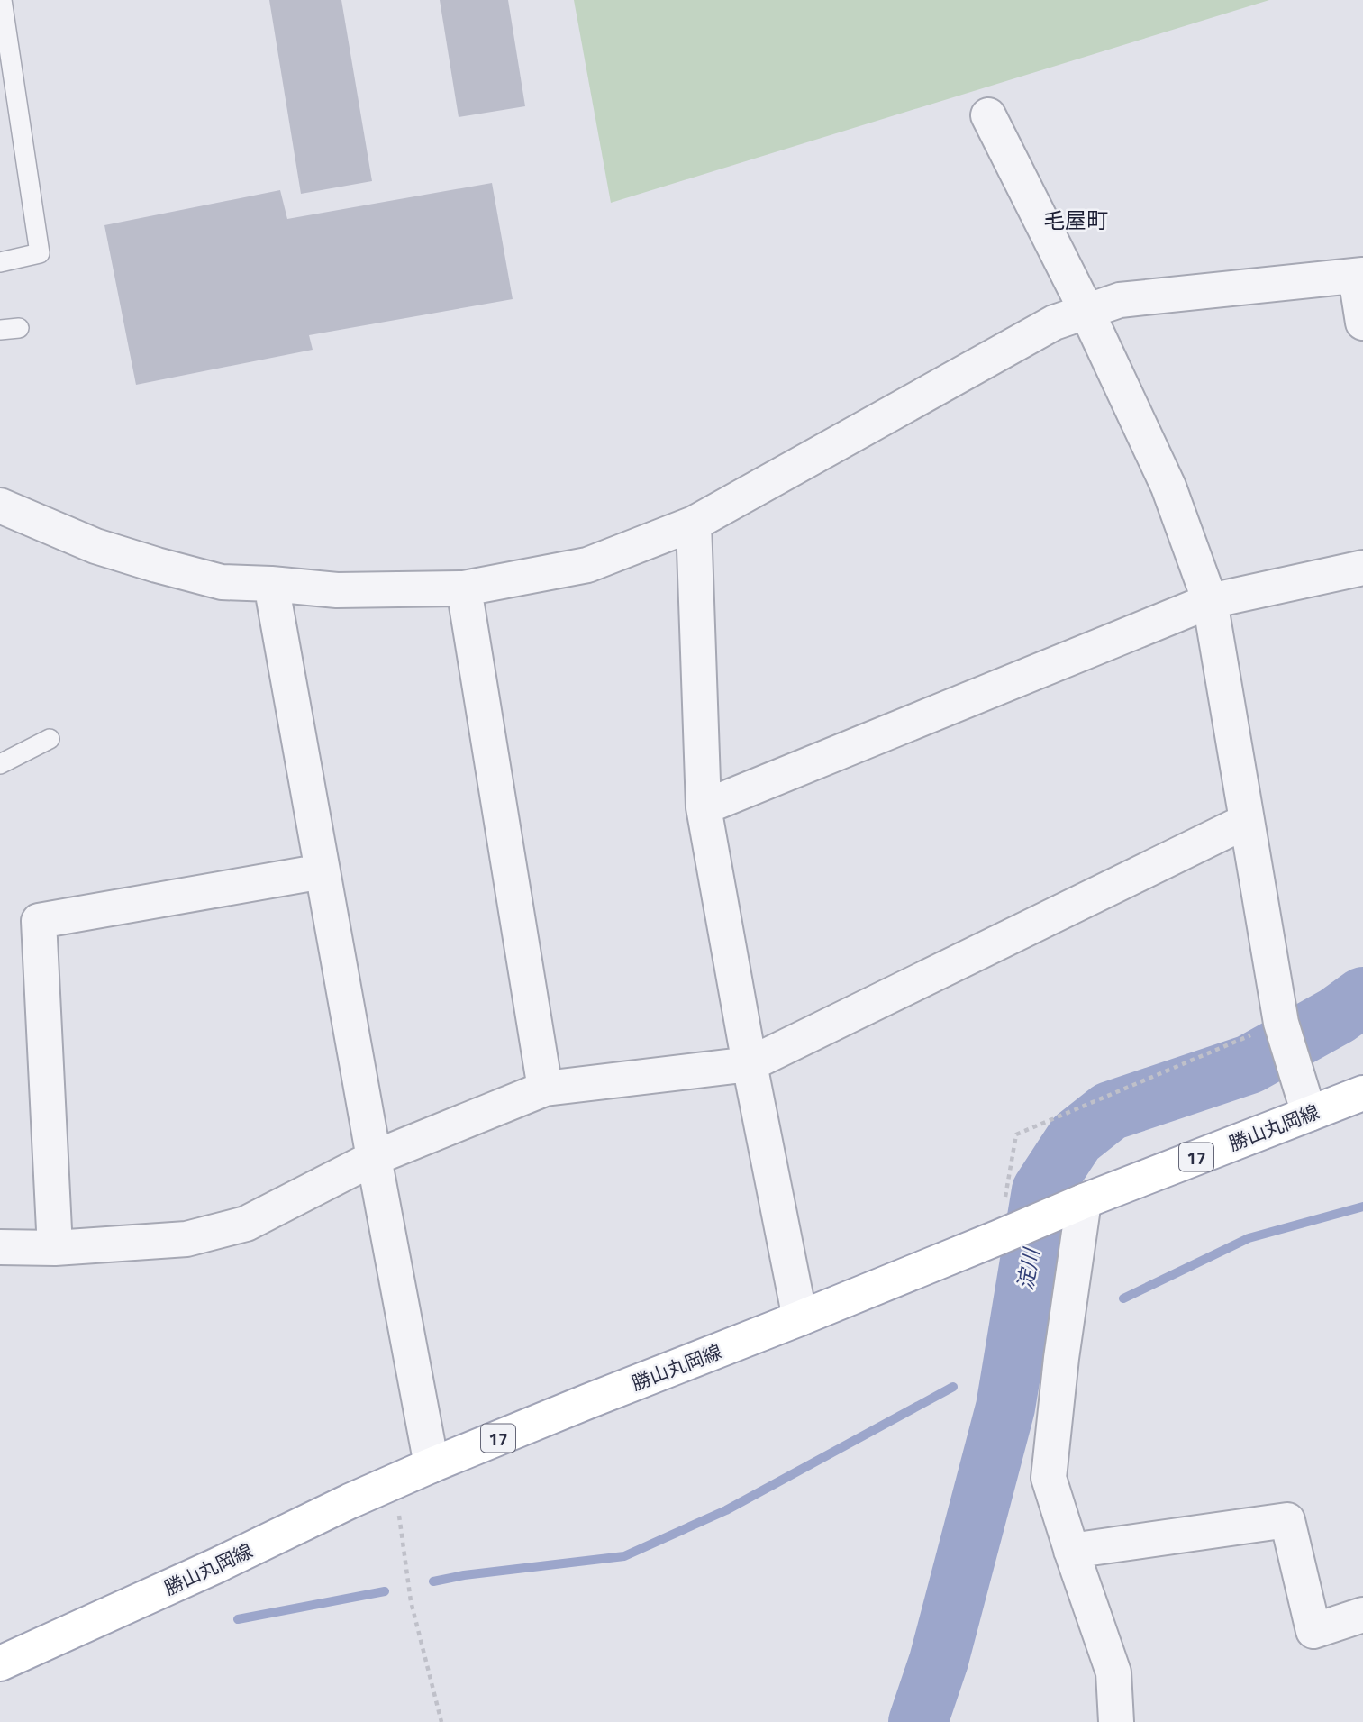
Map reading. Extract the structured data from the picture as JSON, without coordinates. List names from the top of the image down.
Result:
{
  "streets": {
    "main road": ["勝山丸岡線", "17"]
  },
  "districts": ["毛屋町"],
  "water": ["淀川"]
}
